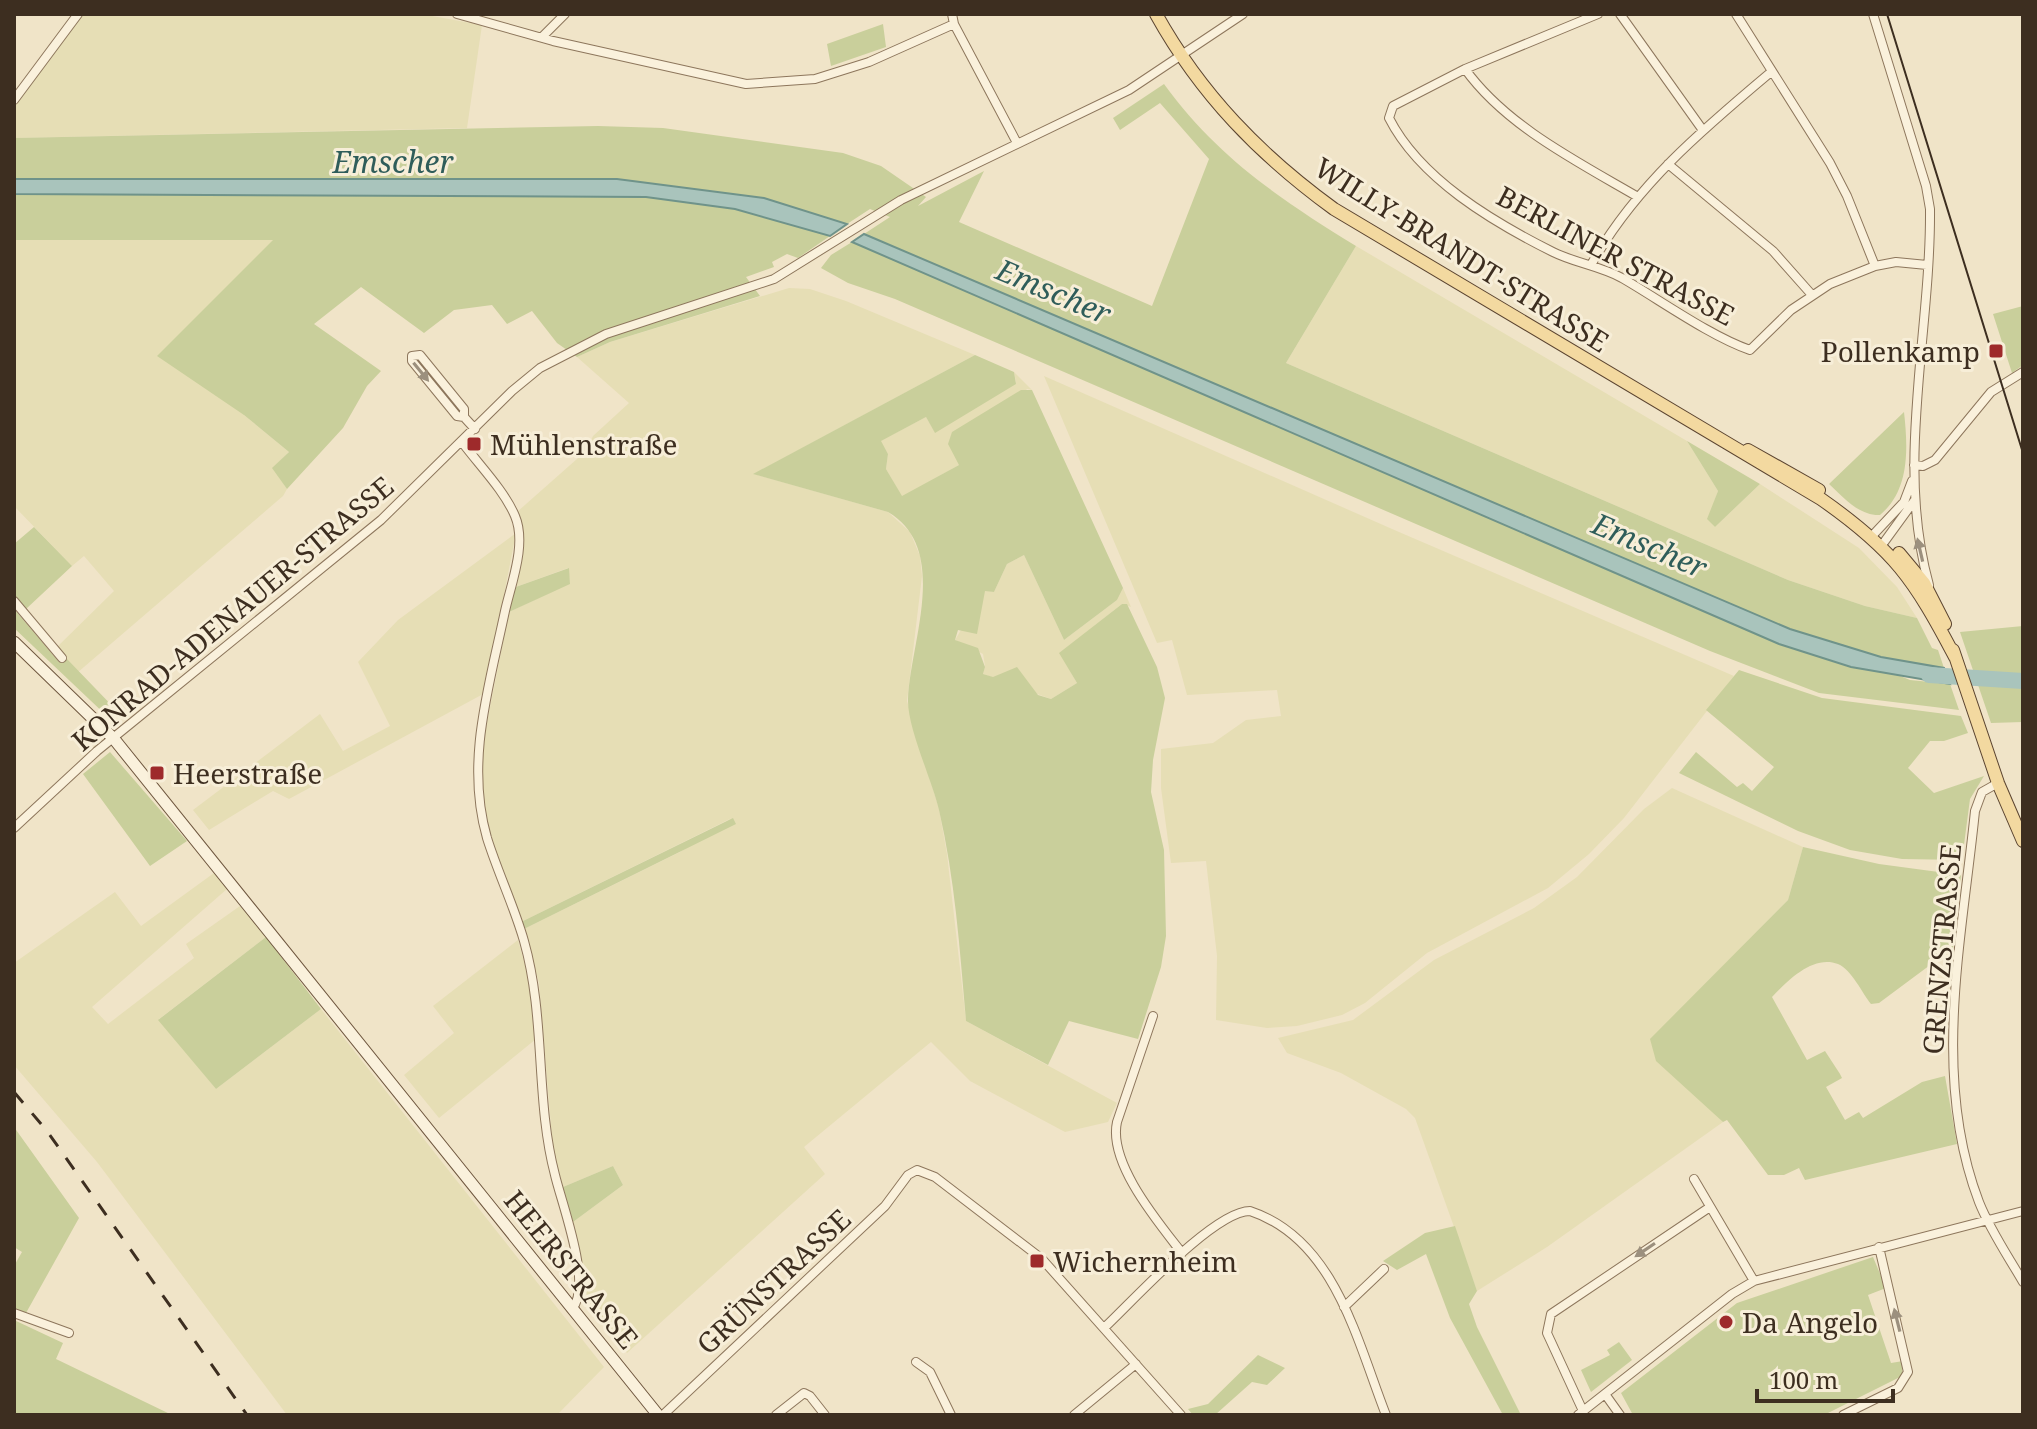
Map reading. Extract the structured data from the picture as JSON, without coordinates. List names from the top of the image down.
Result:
{
  "streets": {
    "main road": ["WILLY-BRANDT-STRASSE", "HEERSTRASSE"],
    "street": [
      "BERLINER STRASSE",
      "KONRAD-ADENAUER-STRASSE",
      "GRENZSTRASSE",
      "GRÜNSTRASSE"
    ]
  },
  "crossings": [
    ["WILLY-BRANDT-STRASSE", "KONRAD-ADENAUER-STRASSE"],
    ["WILLY-BRANDT-STRASSE", "GRENZSTRASSE"],
    ["KONRAD-ADENAUER-STRASSE", "HEERSTRASSE"],
    ["HEERSTRASSE", "GRÜNSTRASSE"]
  ],
  "water": ["Emscher"],
  "places": {
    "transit": [
      "Pollenkamp",
      "Mühlenstraße",
      "Heerstraße",
      "Wichernheim"
    ],
    "other": ["Da Angelo"]
  },
  "scale_bar": "100 m"
}
